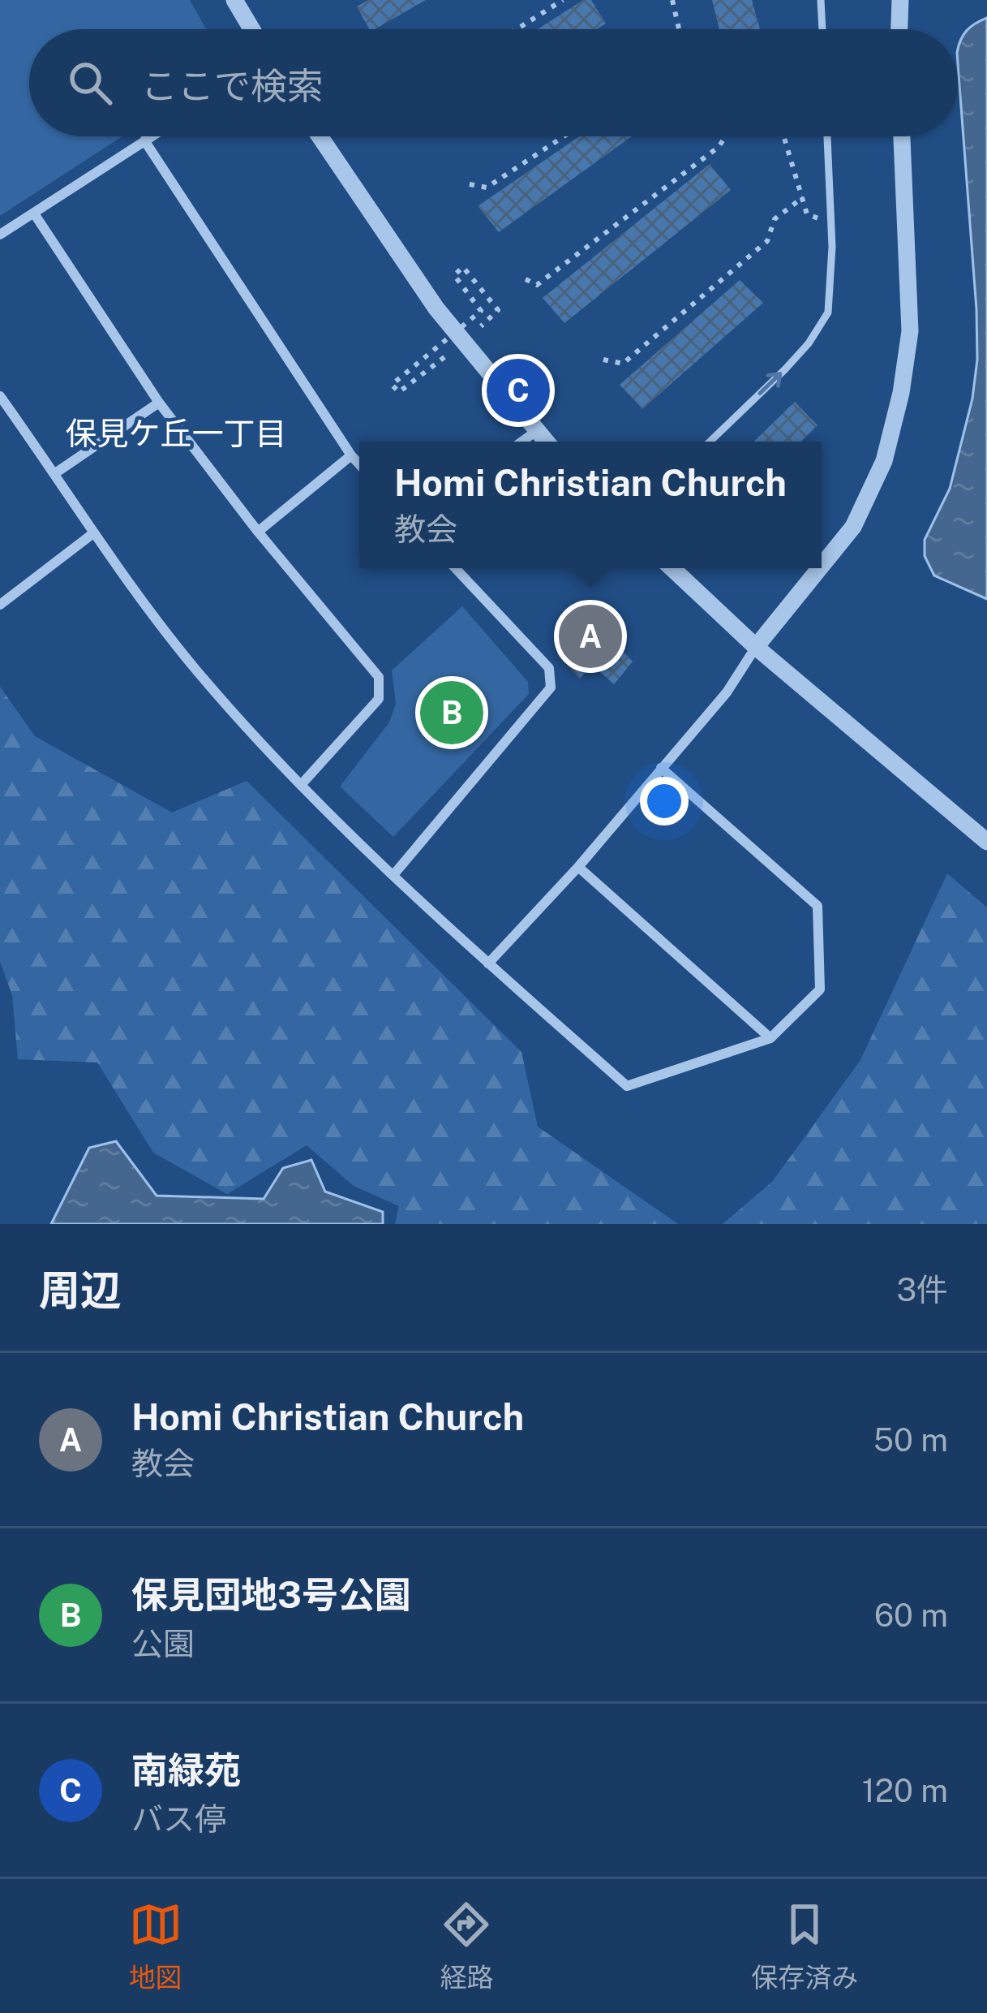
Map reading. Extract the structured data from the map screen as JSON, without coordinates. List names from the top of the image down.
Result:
{
  "districts": ["保見ケ丘一丁目"],
  "page": {
    "search": "ここで検索",
    "pins": ["C", "A", "B"],
    "popup": ["Homi Christian Church", "教会"],
    "heading": ["周辺", "3件"],
    "list": [
      {
        "mark": "A",
        "name": "Homi Christian Church",
        "note": "教会",
        "value": "50 m"
      },
      {
        "mark": "B",
        "name": "保見団地3号公園",
        "note": "公園",
        "value": "60 m"
      },
      {
        "mark": "C",
        "name": "南緑苑",
        "note": "バス停",
        "value": "120 m"
      }
    ],
    "nav": ["地図", "経路", "保存済み"]
  }
}
